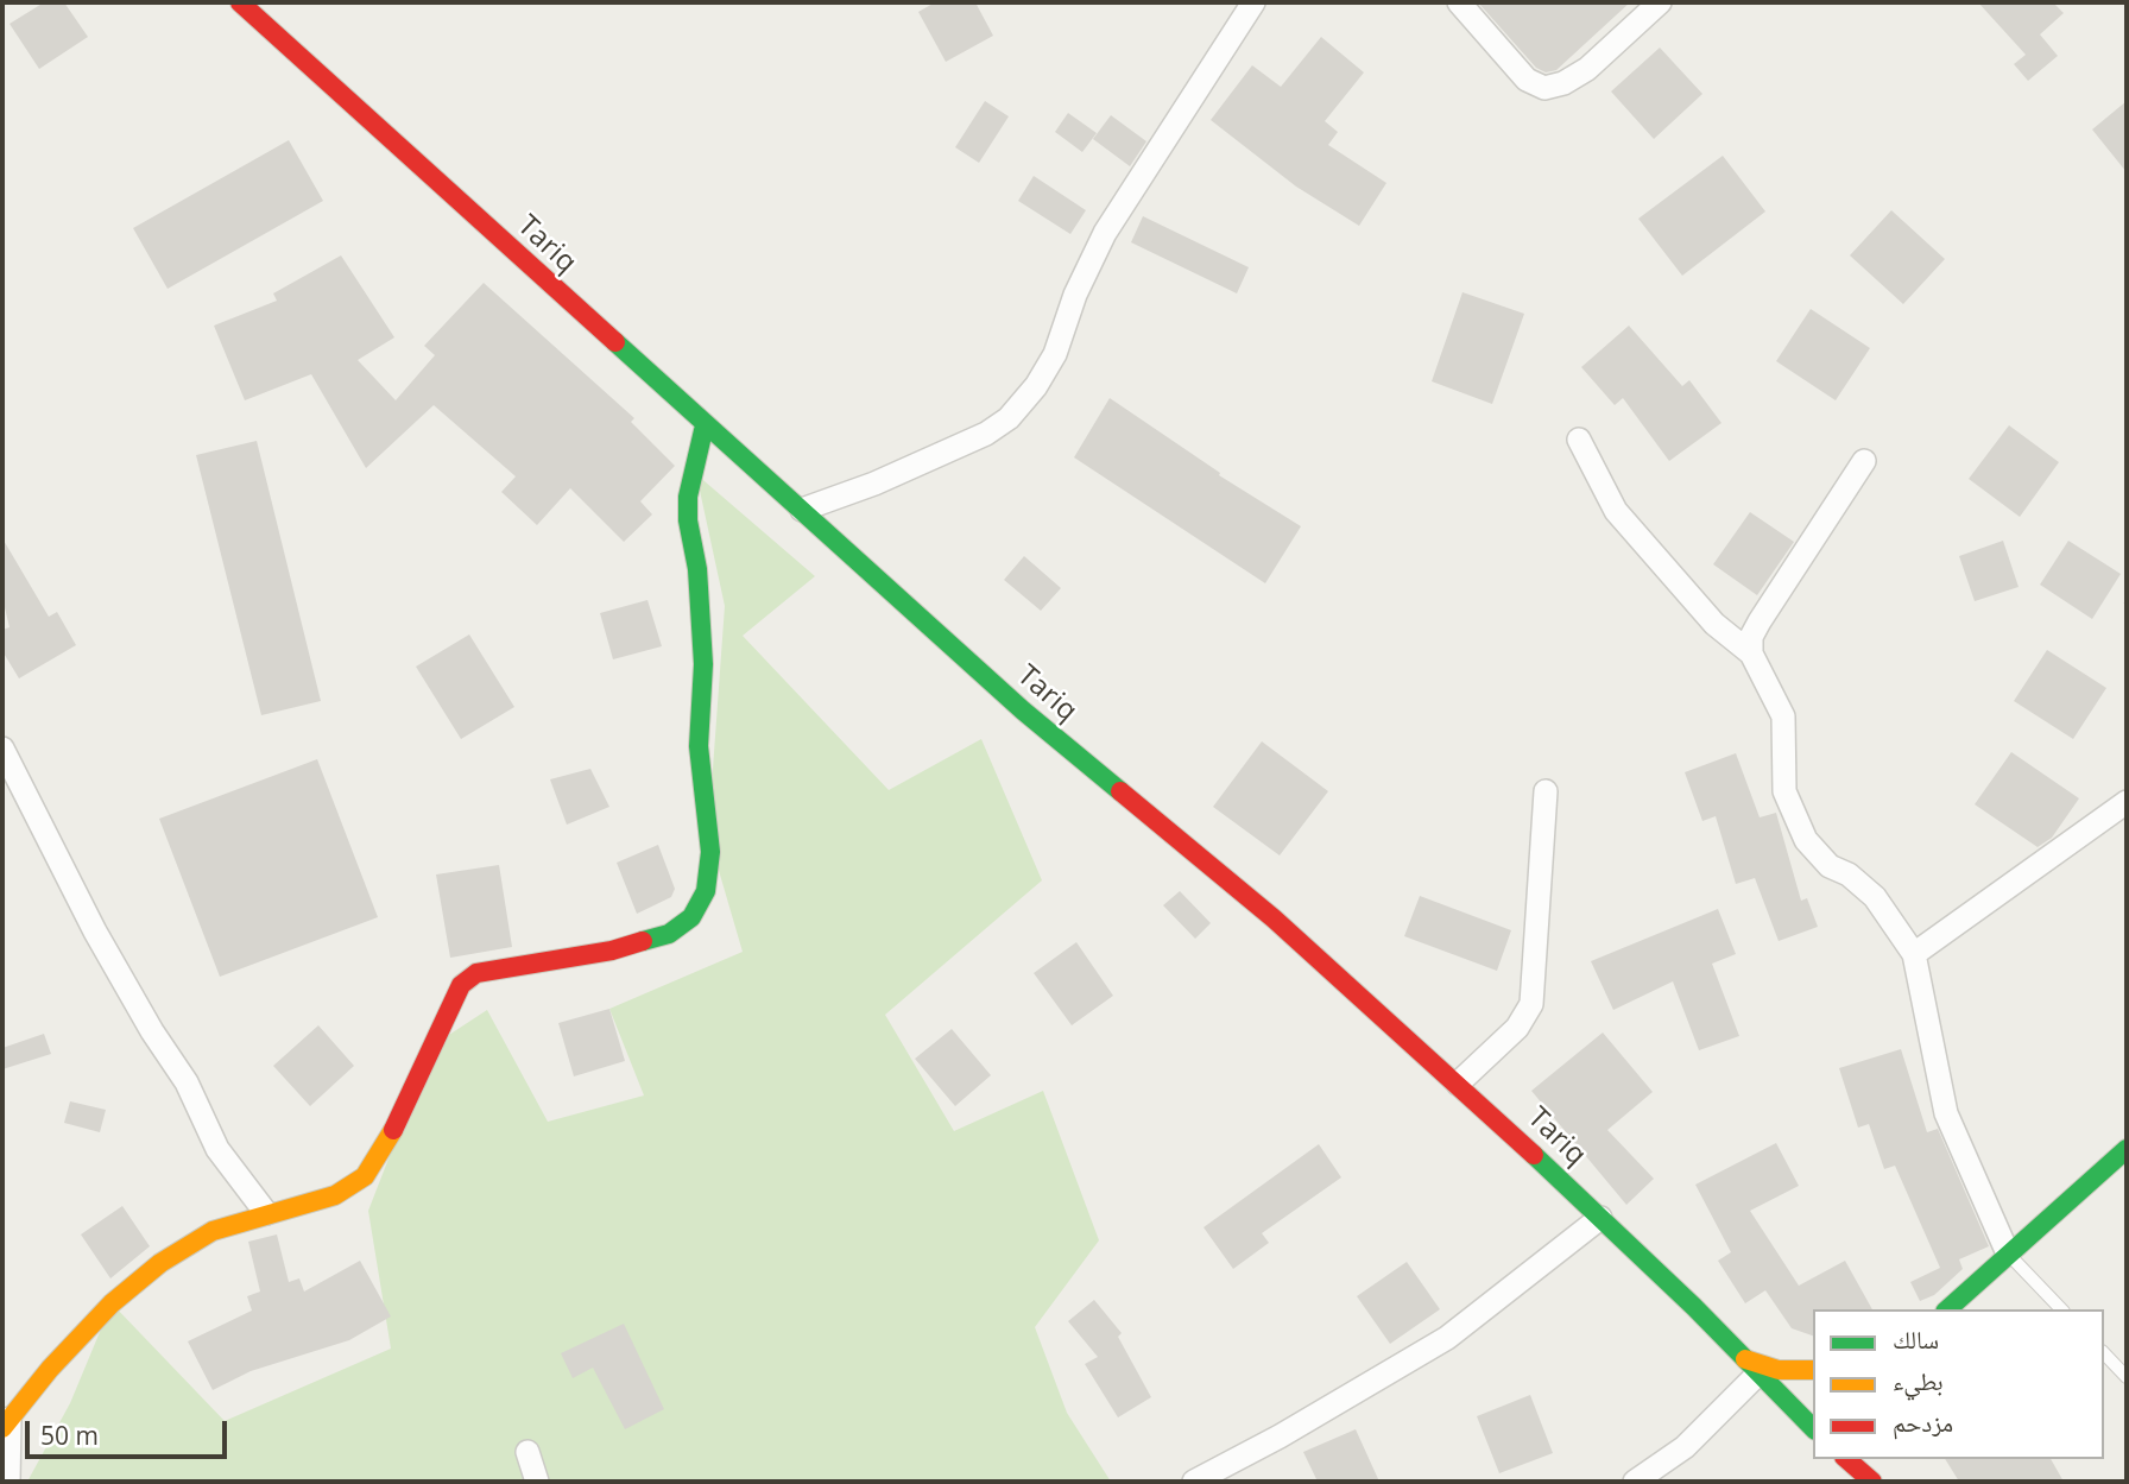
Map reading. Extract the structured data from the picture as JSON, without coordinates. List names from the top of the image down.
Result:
{
  "streets": {
    "main road": ["Tariq"]
  },
  "legend": ["سالك", "بطيء", "مزدحم"],
  "scale_bar": "50 m"
}
